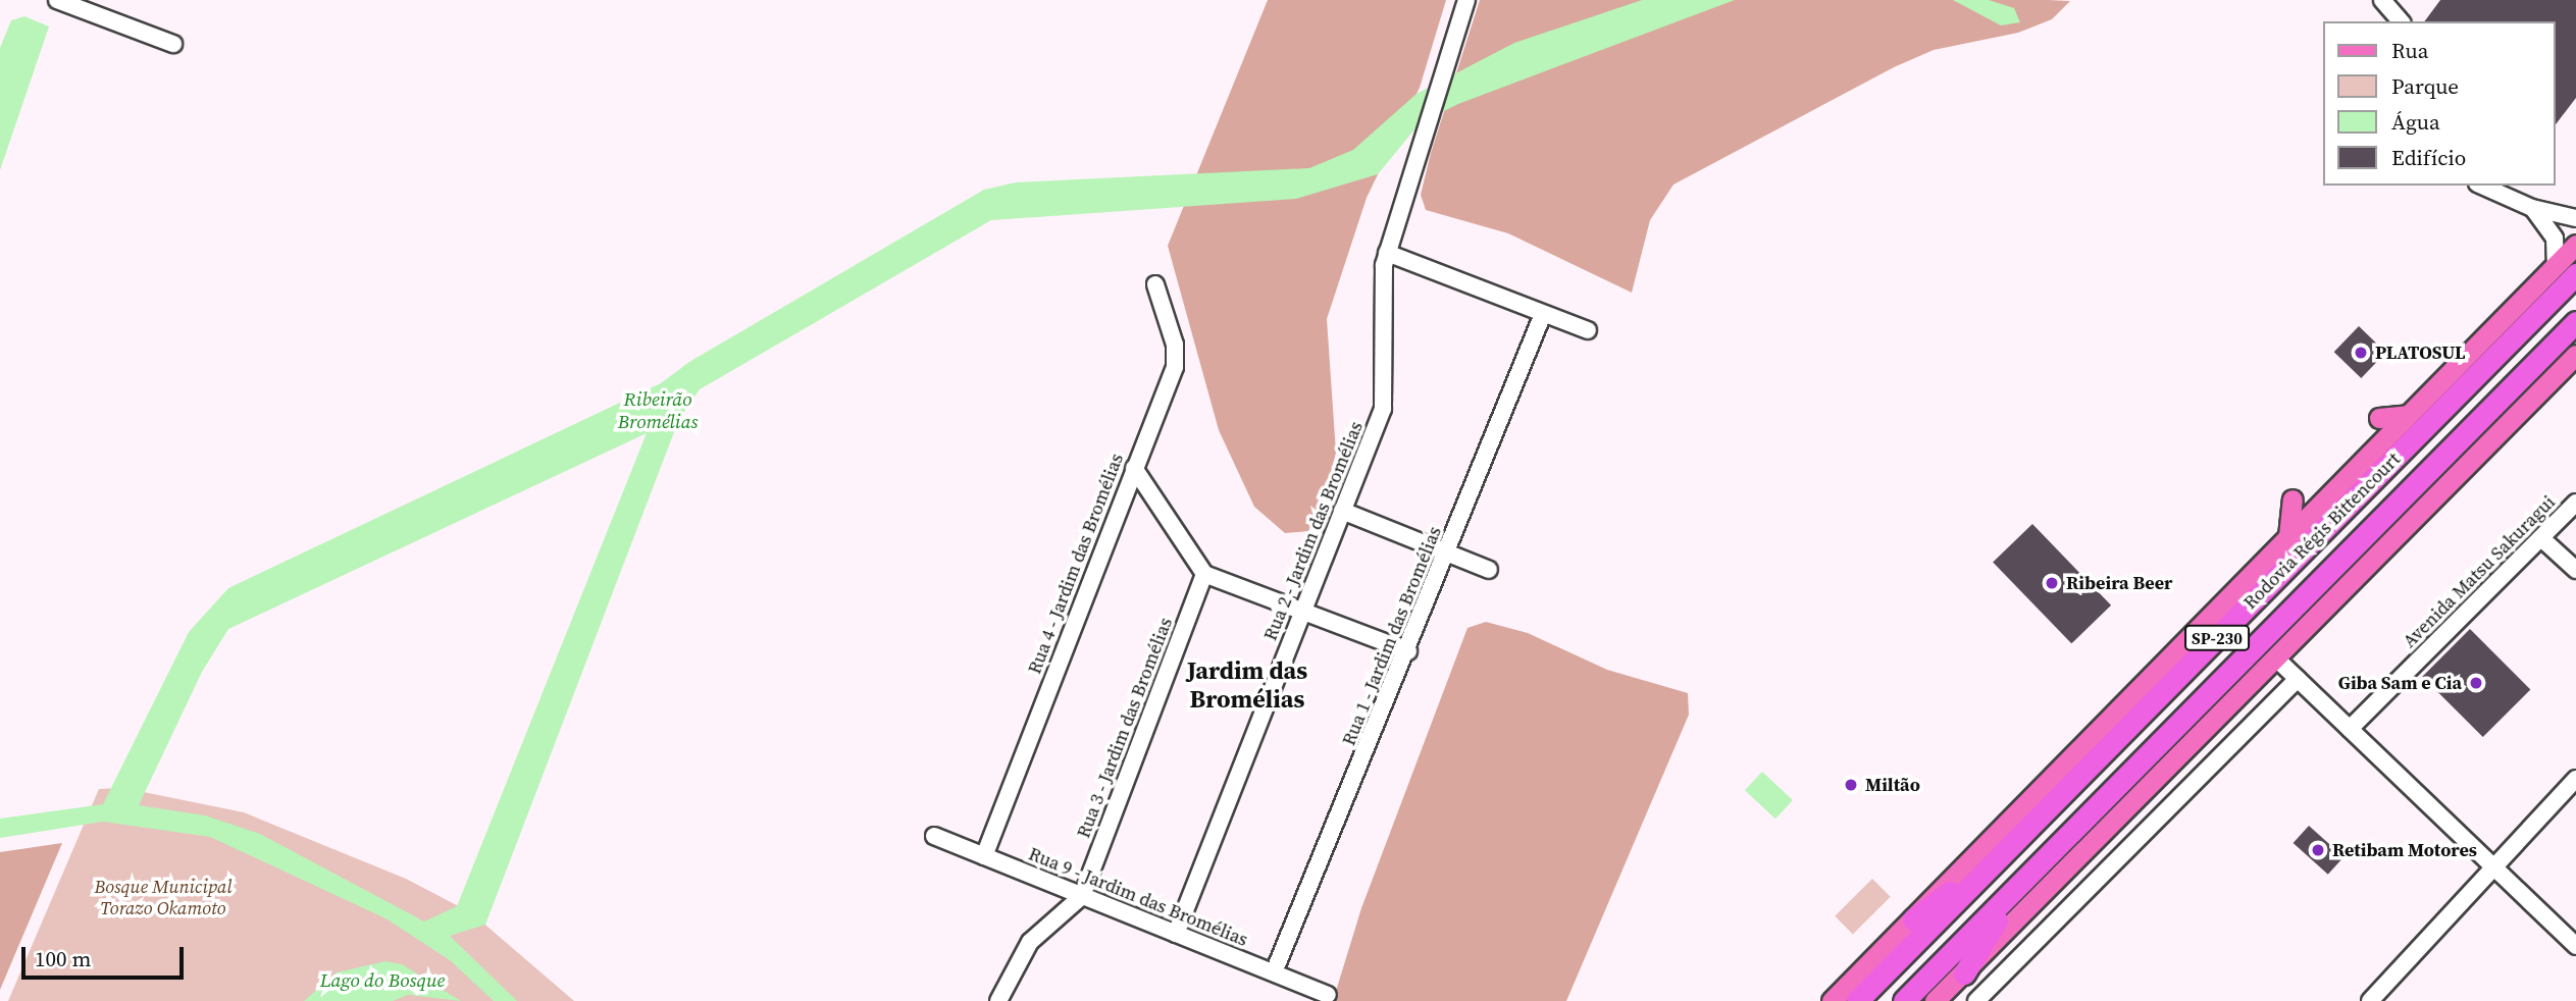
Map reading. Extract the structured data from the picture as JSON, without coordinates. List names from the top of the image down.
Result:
{
  "streets": {
    "highway": ["Rodovia Régis Bittencourt", "SP-230"],
    "street": [
      "Rua 2 - Jardim das Bromélias",
      "Rua 4 - Jardim das Bromélias",
      "Avenida Matsu Sakuragui",
      "Rua 1 - Jardim das Bromélias",
      "Rua 3 - Jardim das Bromélias",
      "Rua 9 - Jardim das Bromélias"
    ]
  },
  "crossings": [
    ["Rua 2 - Jardim das Bromélias", "Rua 9 - Jardim das Bromélias"],
    ["Rua 4 - Jardim das Bromélias", "Rua 9 - Jardim das Bromélias"],
    ["Rua 1 - Jardim das Bromélias", "Rua 9 - Jardim das Bromélias"],
    ["Rua 3 - Jardim das Bromélias", "Rua 9 - Jardim das Bromélias"]
  ],
  "districts": ["Jardim das Bromélias"],
  "water": ["Ribeirão Bromélias", "Lago do Bosque"],
  "parks": ["Bosque Municipal Torazo Okamoto"],
  "places": [
    "PLATOSUL",
    "Ribeira Beer",
    "Giba Sam e Cia",
    "Miltão",
    "Retibam Motores"
  ],
  "legend": [
    "Rua",
    "Parque",
    "Água",
    "Edifício"
  ],
  "scale_bar": "100 m"
}
